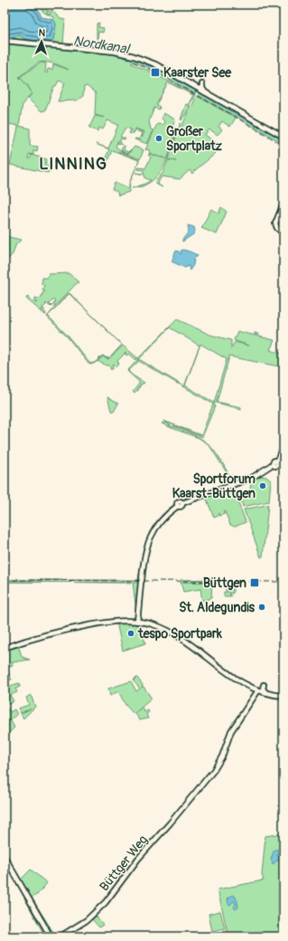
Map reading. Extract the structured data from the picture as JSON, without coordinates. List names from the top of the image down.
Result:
{
  "streets": {
    "main road": ["Büttger Weg"]
  },
  "districts": ["LINNING"],
  "water": ["Nordkanal"],
  "places": {
    "transit": ["Kaarster See", "Büttgen"],
    "other": [
      "Großer Sportplatz",
      "Sportforum Kaarst-Büttgen",
      "St. Aldegundis",
      "tespo Sportpark"
    ]
  },
  "north": "top"
}
